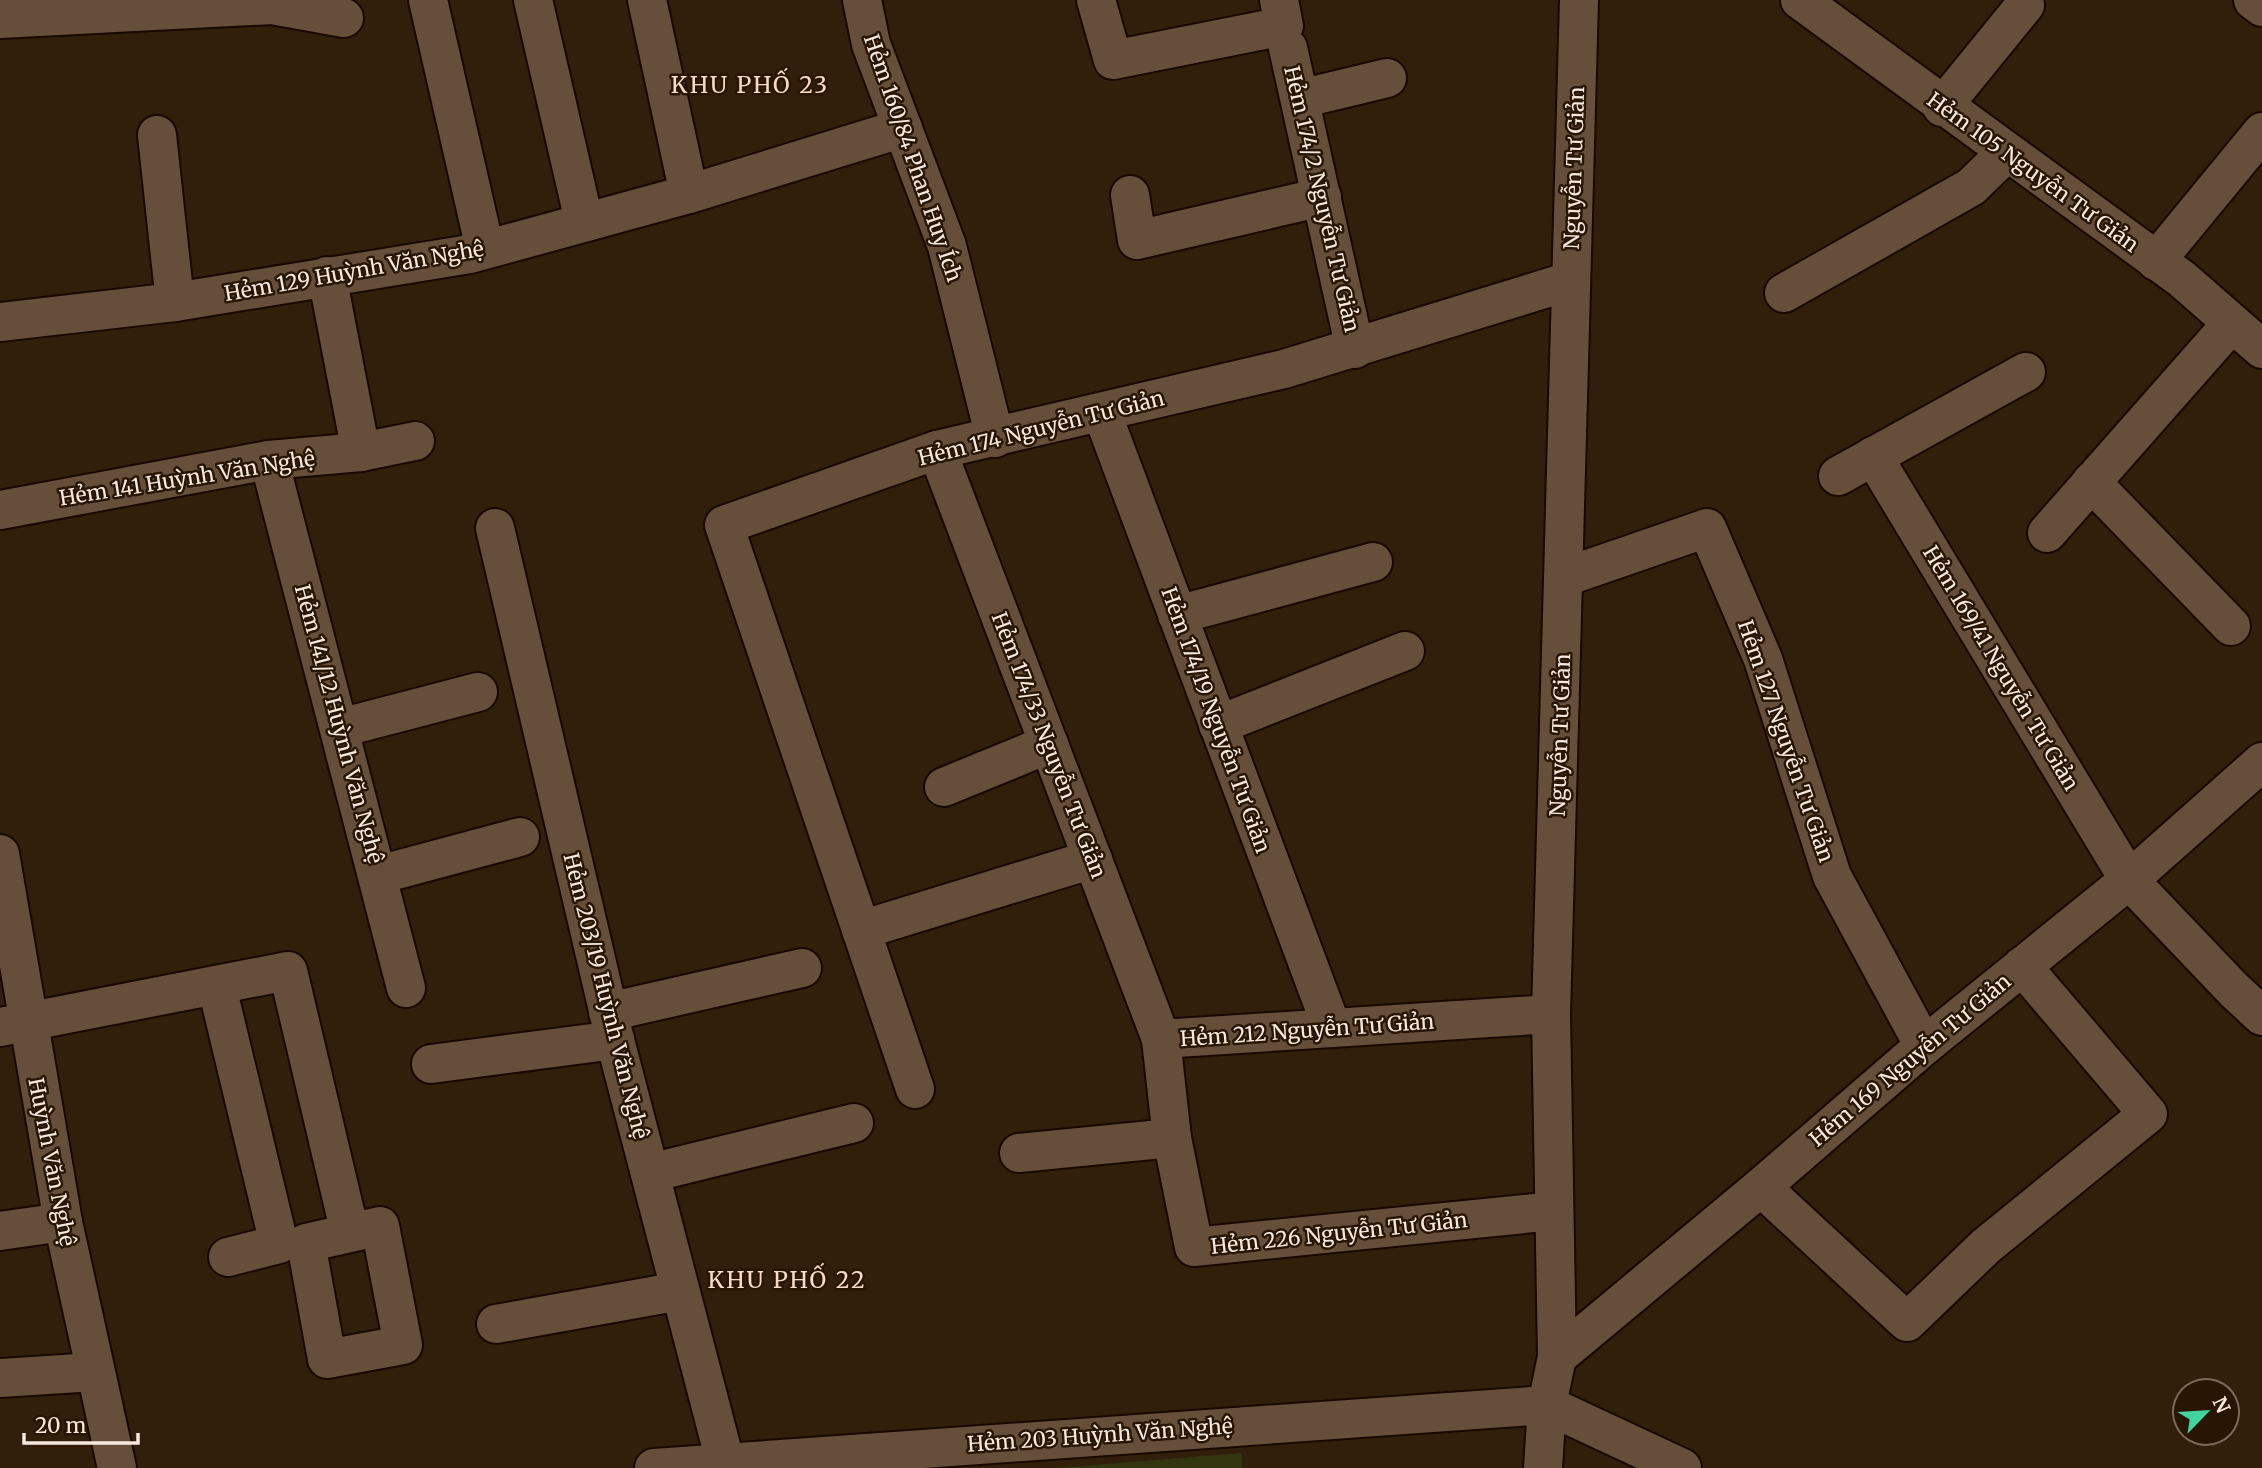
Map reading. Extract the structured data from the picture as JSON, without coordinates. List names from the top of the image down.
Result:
{
  "streets": {
    "street": [
      "Hẻm 160/84 Phan Huy Ích",
      "Nguyễn Tư Giản",
      "Hẻm 105 Nguyễn Tư Giản",
      "Hẻm 174/2 Nguyễn Tư Giản",
      "Hẻm 129 Huỳnh Văn Nghệ",
      "Hẻm 174 Nguyễn Tư Giản",
      "Hẻm 141 Huỳnh Văn Nghệ",
      "Hẻm 169/41 Nguyễn Tư Giản",
      "Hẻm 174/19 Nguyễn Tư Giản",
      "Hẻm 141/12 Huỳnh Văn Nghệ",
      "Hẻm 127 Nguyễn Tư Giản",
      "Hẻm 174/33 Nguyễn Tư Giản",
      "Hẻm 203/19 Huỳnh Văn Nghệ",
      "Hẻm 212 Nguyễn Tư Giản",
      "Hẻm 169 Nguyễn Tư Giản",
      "Huỳnh Văn Nghệ",
      "Hẻm 226 Nguyễn Tư Giản",
      "Hẻm 203 Huỳnh Văn Nghệ"
    ]
  },
  "crossings": [
    ["Hẻm 160/84 Phan Huy Ích", "Hẻm 129 Huỳnh Văn Nghệ"],
    ["Hẻm 160/84 Phan Huy Ích", "Hẻm 174 Nguyễn Tư Giản"],
    ["Nguyễn Tư Giản", "Hẻm 174 Nguyễn Tư Giản"],
    ["Nguyễn Tư Giản", "Hẻm 127 Nguyễn Tư Giản"],
    ["Nguyễn Tư Giản", "Hẻm 212 Nguyễn Tư Giản"],
    ["Nguyễn Tư Giản", "Hẻm 169 Nguyễn Tư Giản"],
    ["Nguyễn Tư Giản", "Hẻm 226 Nguyễn Tư Giản"],
    ["Nguyễn Tư Giản", "Hẻm 203 Huỳnh Văn Nghệ"],
    ["Hẻm 174/2 Nguyễn Tư Giản", "Hẻm 174 Nguyễn Tư Giản"],
    ["Hẻm 174 Nguyễn Tư Giản", "Hẻm 174/19 Nguyễn Tư Giản"],
    ["Hẻm 174 Nguyễn Tư Giản", "Hẻm 174/33 Nguyễn Tư Giản"],
    ["Hẻm 141 Huỳnh Văn Nghệ", "Hẻm 141/12 Huỳnh Văn Nghệ"],
    ["Hẻm 169/41 Nguyễn Tư Giản", "Hẻm 169 Nguyễn Tư Giản"],
    ["Hẻm 174/19 Nguyễn Tư Giản", "Hẻm 212 Nguyễn Tư Giản"],
    ["Hẻm 127 Nguyễn Tư Giản", "Hẻm 169 Nguyễn Tư Giản"],
    ["Hẻm 174/33 Nguyễn Tư Giản", "Hẻm 212 Nguyễn Tư Giản"],
    ["Hẻm 203/19 Huỳnh Văn Nghệ", "Hẻm 203 Huỳnh Văn Nghệ"],
    ["Hẻm 212 Nguyễn Tư Giản", "Hẻm 226 Nguyễn Tư Giản"]
  ],
  "districts": ["KHU PHỐ 23", "KHU PHỐ 22"],
  "scale_bar": "20 m",
  "north": "top right"
}
